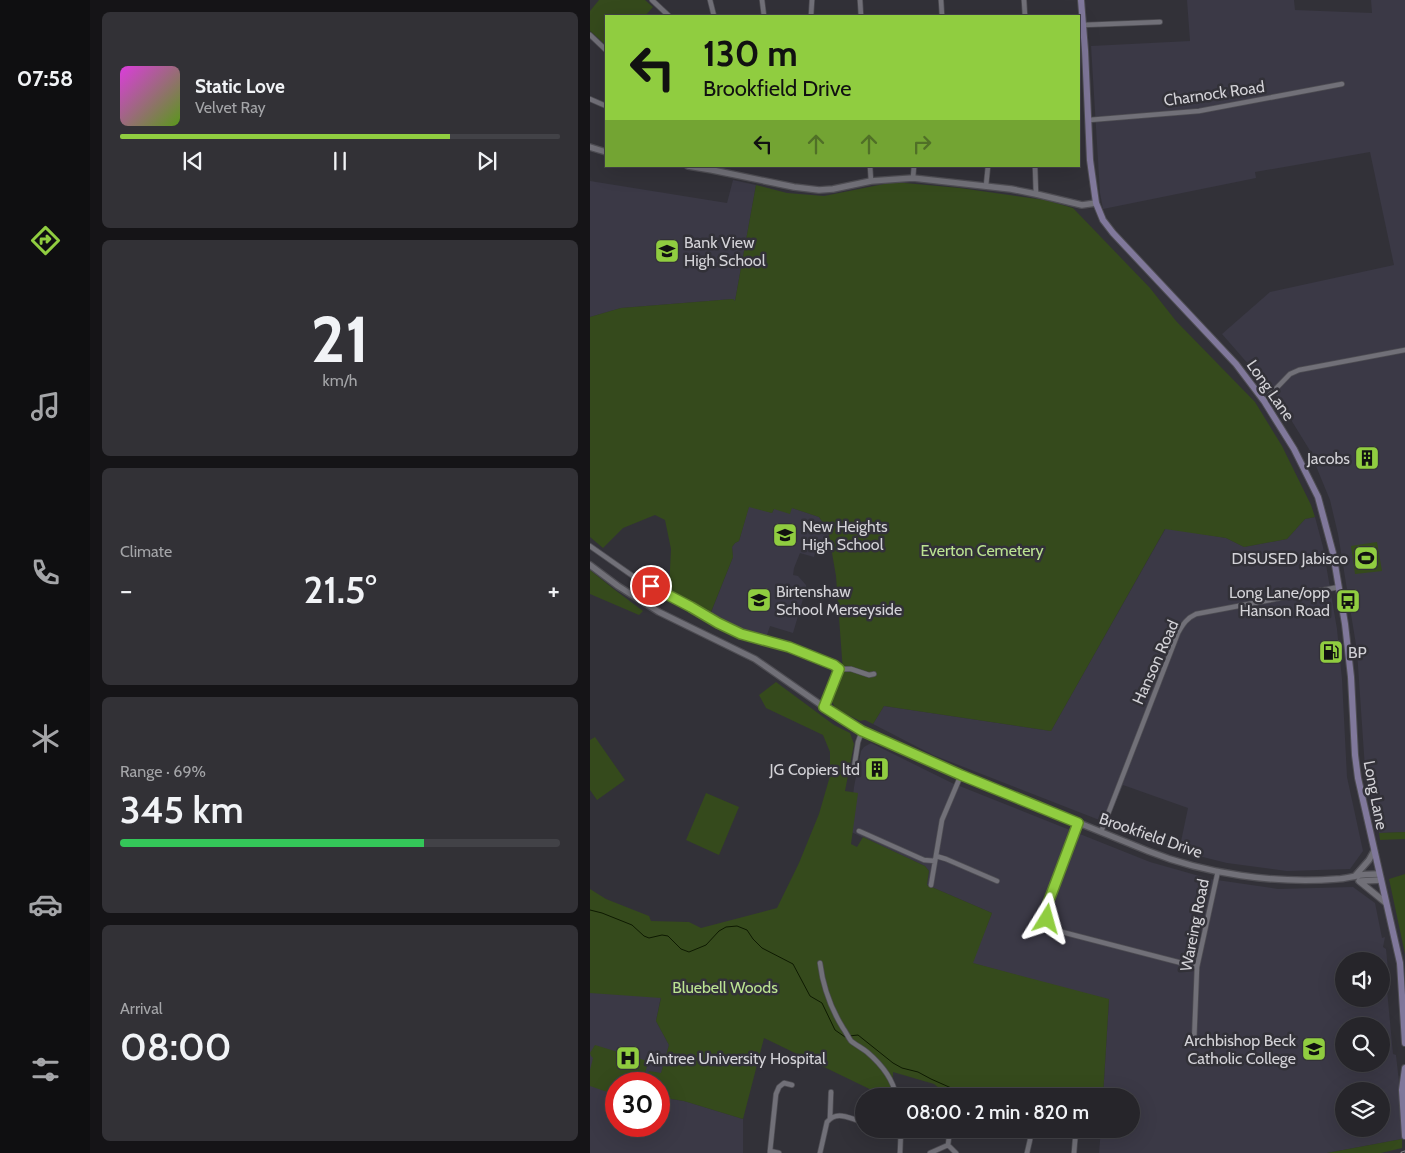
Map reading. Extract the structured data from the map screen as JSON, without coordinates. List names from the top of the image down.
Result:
{
  "streets": {
    "main road": ["Long Lane"],
    "street": [
      "Charnock Road",
      "Hanson Road",
      "Brookfield Drive",
      "Wareing Road"
    ]
  },
  "crossings": [
    ["Charnock Road", "Long Lane"],
    ["Long Lane", "Hanson Road"],
    ["Long Lane", "Brookfield Drive"],
    ["Hanson Road", "Brookfield Drive"],
    ["Brookfield Drive", "Wareing Road"]
  ],
  "parks": ["Everton Cemetery", "Bluebell Woods"],
  "places": {
    "school or university": [
      "Bank View High School",
      "New Heights High School",
      "Birtenshaw School Merseyside",
      "Archbishop Beck Catholic College"
    ],
    "building": ["Jacobs", "JG Copiers ltd"],
    "sports": ["DISUSED Jabisco"],
    "bus stop": ["Long Lane/opp Hanson Road"],
    "fuel station": ["BP"],
    "hospital": ["Aintree University Hospital"]
  },
  "page": {
    "tabs": "07:58",
    "turn": ["130 m", "Brookfield Drive"],
    "song": ["Static Love", "Velvet Ray"],
    "tile": [
      ["21", "km/h"],
      "Climate",
      ["Range · 69%", "345 km"],
      ["Arrival", "08:00"]
    ],
    "heat": ["−", "21.5°", "+"],
    "limit": "30",
    "trip": "08:00 · 2 min · 820 m"
  }
}
